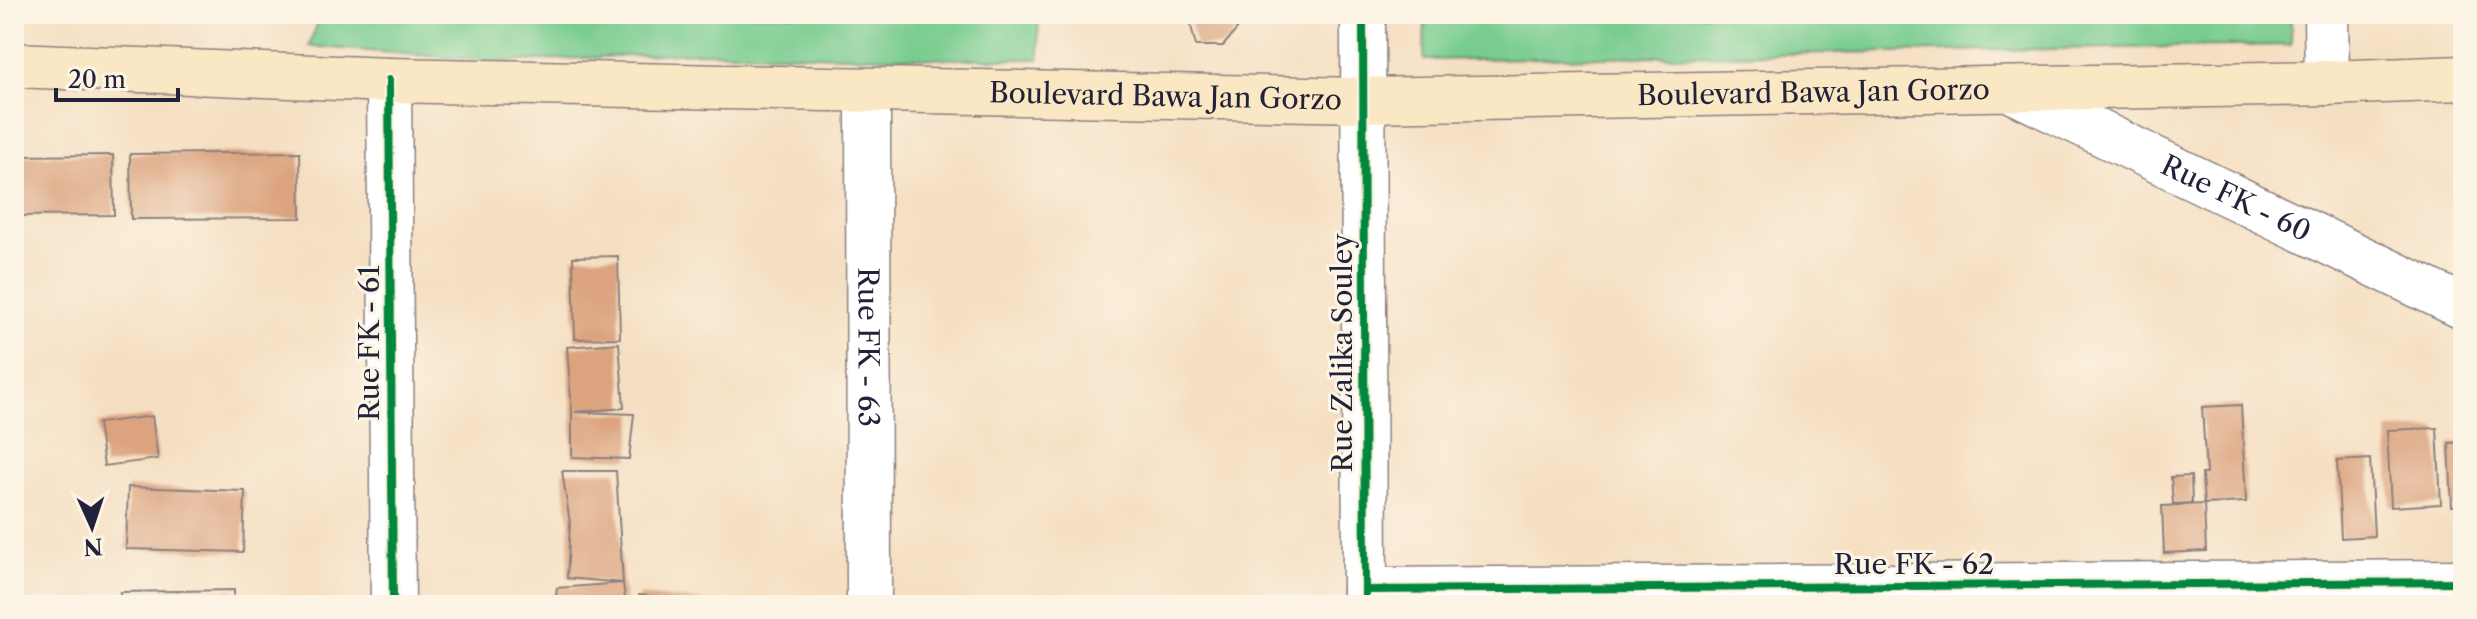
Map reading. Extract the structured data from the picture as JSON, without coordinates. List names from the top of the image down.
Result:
{
  "streets": {
    "main road": ["Boulevard Bawa Jan Gorzo"],
    "street": [
      "Rue FK - 60",
      "Rue FK - 61",
      "Rue FK - 63",
      "Rue Zalika Souley",
      "Rue FK - 62"
    ]
  },
  "crossings": [
    ["Boulevard Bawa Jan Gorzo", "Rue FK - 60"],
    ["Boulevard Bawa Jan Gorzo", "Rue FK - 61"],
    ["Boulevard Bawa Jan Gorzo", "Rue FK - 63"],
    ["Boulevard Bawa Jan Gorzo", "Rue Zalika Souley"],
    ["Rue Zalika Souley", "Rue FK - 62"]
  ],
  "scale_bar": "20 m",
  "north": "bottom"
}
